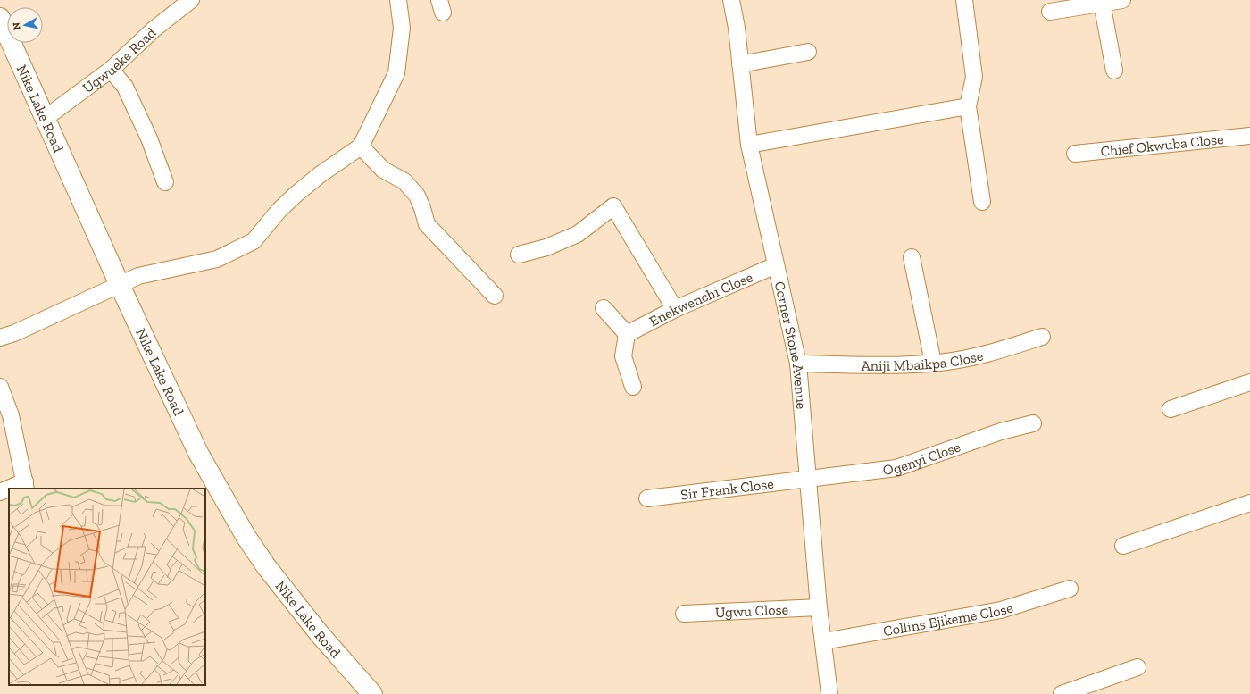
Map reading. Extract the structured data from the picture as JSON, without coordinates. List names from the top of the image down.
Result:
{
  "streets": {
    "main road": ["Nike Lake Road"],
    "street": [
      "Ugwueke Road",
      "Chief Okwuba Close",
      "Enekwenchi Close",
      "Corner Stone Avenue",
      "Aniji Mbaikpa Close",
      "Ogenyi Close",
      "Sir Frank Close",
      "Ugwu Close",
      "Collins Ejikeme Close"
    ]
  },
  "crossings": [
    ["Ugwueke Road", "Nike Lake Road"],
    ["Enekwenchi Close", "Corner Stone Avenue"],
    ["Corner Stone Avenue", "Aniji Mbaikpa Close"],
    ["Corner Stone Avenue", "Ogenyi Close"],
    ["Corner Stone Avenue", "Sir Frank Close"],
    ["Corner Stone Avenue", "Ugwu Close"],
    ["Corner Stone Avenue", "Collins Ejikeme Close"],
    ["Ogenyi Close", "Sir Frank Close"]
  ],
  "north": "left"
}
